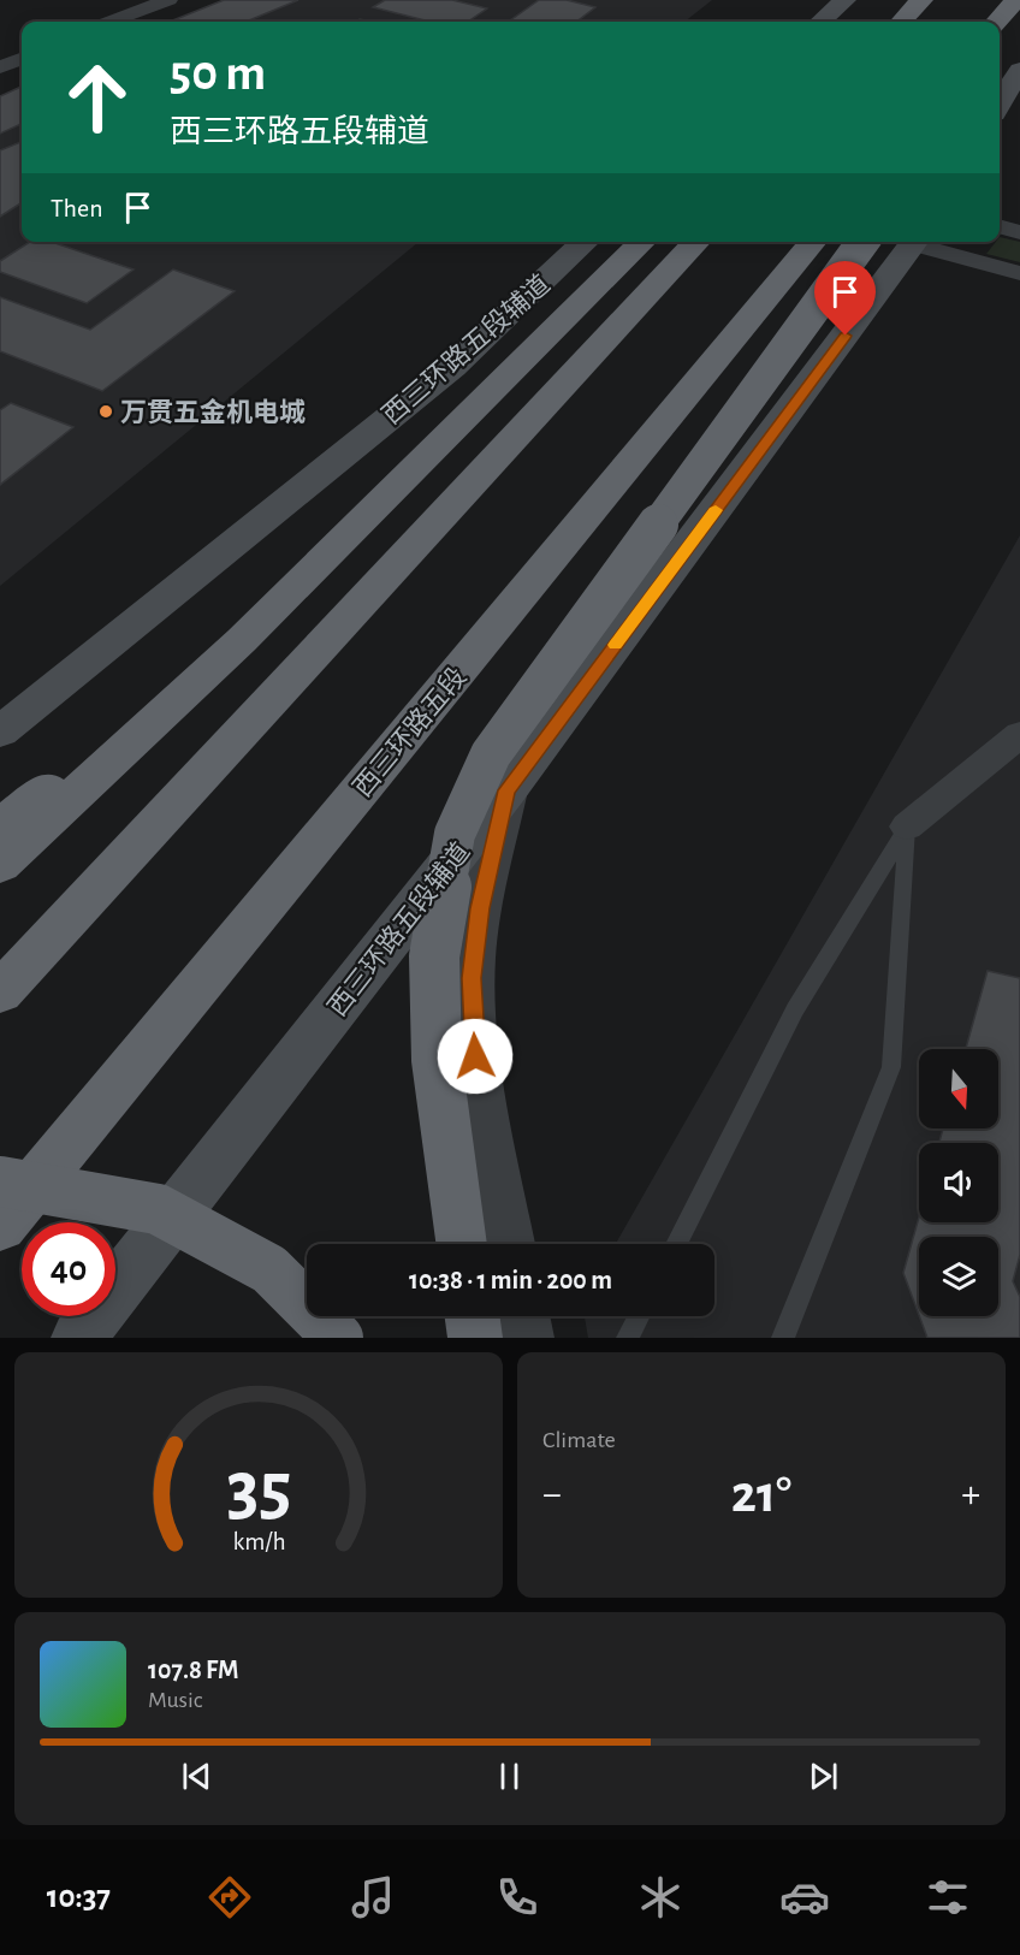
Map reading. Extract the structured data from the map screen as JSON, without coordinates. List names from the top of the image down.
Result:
{
  "streets": {
    "highway": ["西三环路五段"],
    "main road": ["西三环路五段辅道"]
  },
  "places": ["万贯五金机电城"],
  "north": "bottom",
  "page": {
    "turn": ["50 m", "西三环路五段辅道"],
    "then": "Then",
    "limit": "40",
    "trip": "10:38 · 1 min · 200 m",
    "tile": "Climate",
    "heat": ["−", "21°", "+"],
    "song": ["107.8 FM", "Music"],
    "tabs": "10:37",
    "gauge": ["35", "km/h"]
  }
}
